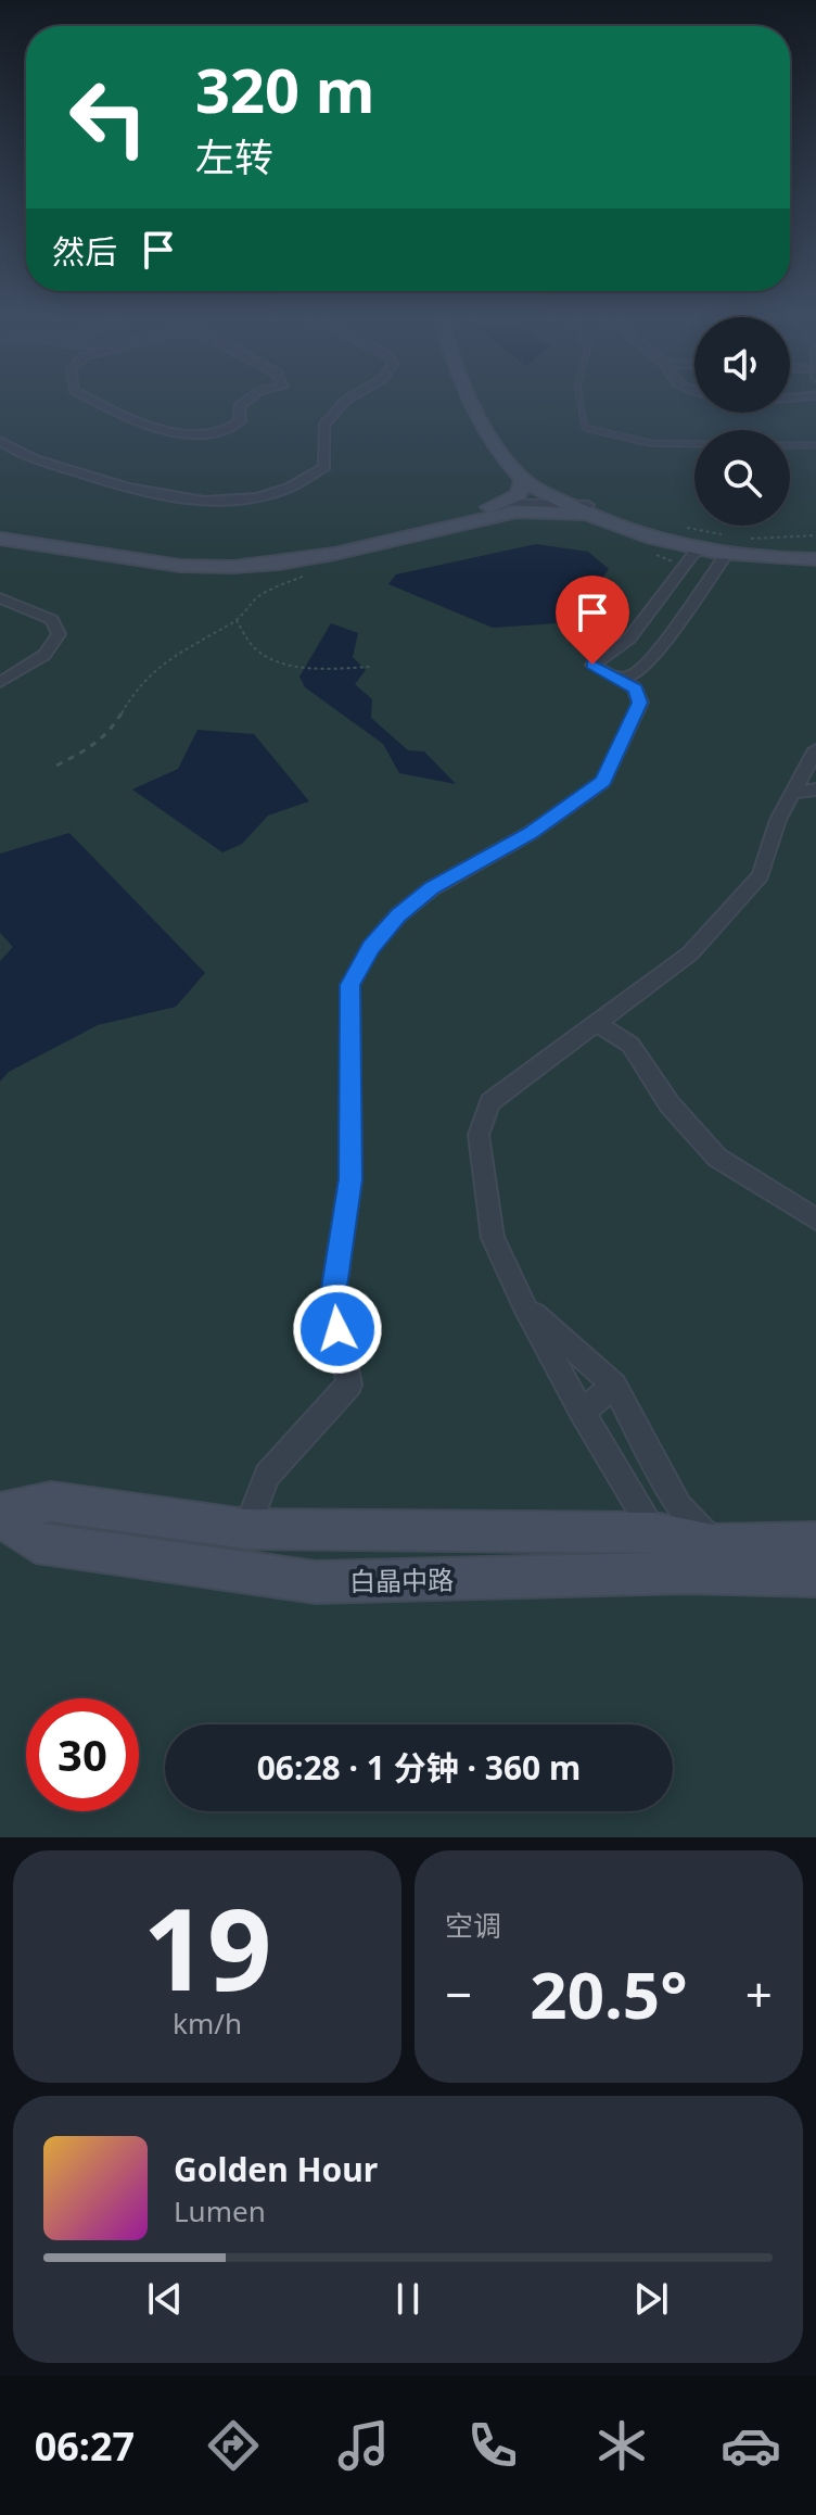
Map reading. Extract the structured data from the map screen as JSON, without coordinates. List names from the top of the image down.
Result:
{
  "streets": {
    "street": ["白晶中路"]
  },
  "page": {
    "turn": ["320 m", "左转"],
    "then": "然后",
    "limit": "30",
    "trip": "06:28 · 1 分钟 · 360 m",
    "tile": [
      ["19", "km/h"],
      "空调"
    ],
    "heat": ["−", "20.5°", "+"],
    "song": ["Golden Hour", "Lumen"],
    "tabs": "06:27"
  }
}
